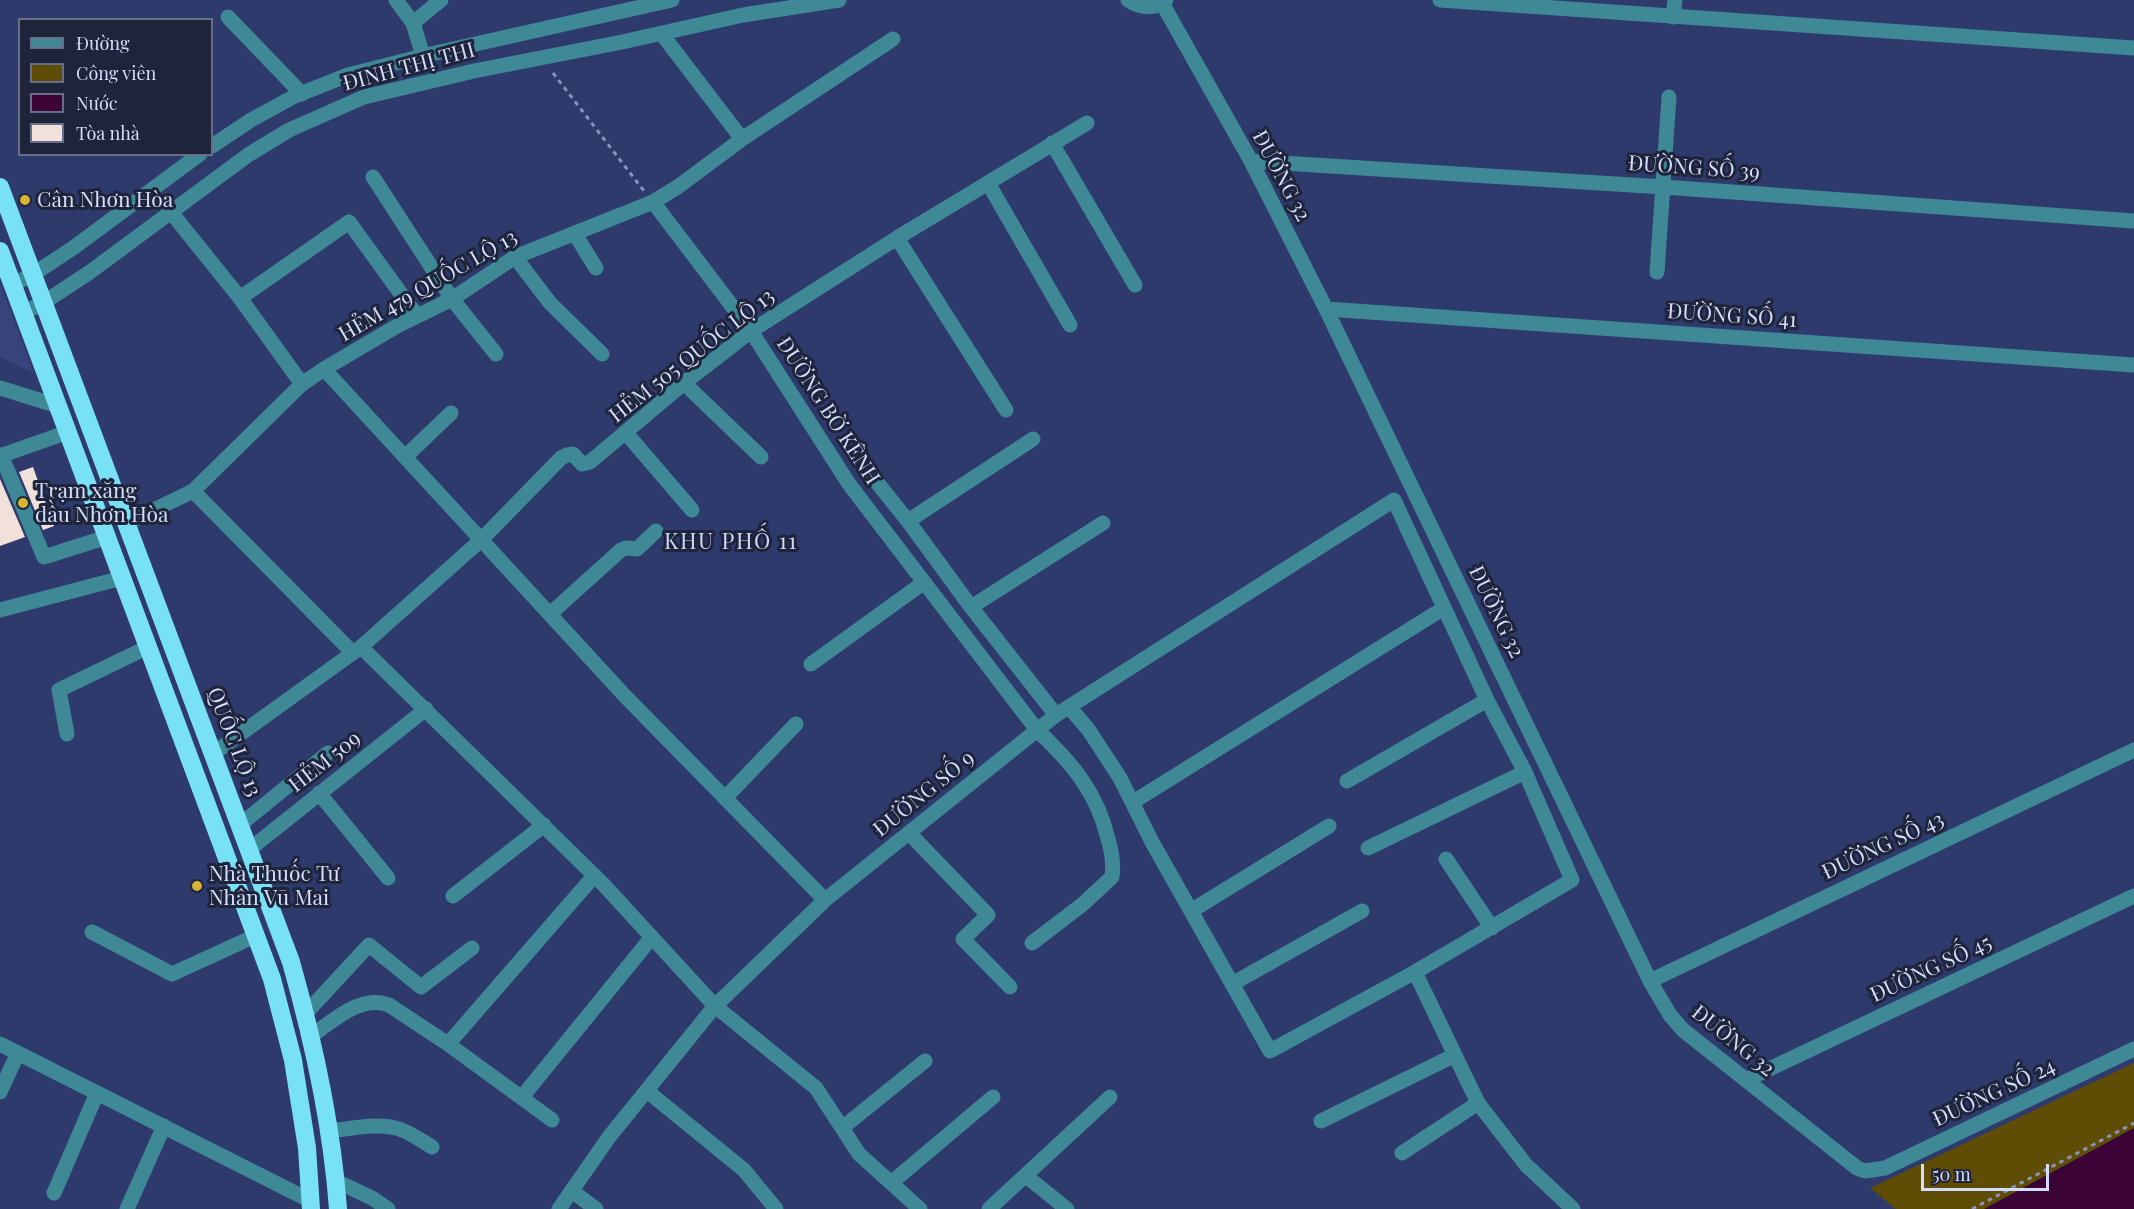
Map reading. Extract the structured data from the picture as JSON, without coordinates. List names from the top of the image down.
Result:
{
  "streets": {
    "highway": ["QUỐC LỘ 13"],
    "street": [
      "ĐINH THỊ THI",
      "ĐƯỜNG SỐ 39",
      "ĐƯỜNG 32",
      "HẺM 479 QUỐC LỘ 13",
      "ĐƯỜNG SỐ 41",
      "HẺM 505 QUỐC LỘ 13",
      "ĐƯỜNG BỜ KÊNH",
      "HẺM 509",
      "ĐƯỜNG SỐ 9",
      "ĐƯỜNG SỐ 43",
      "ĐƯỜNG SỐ 45",
      "ĐƯỜNG SỐ 24"
    ]
  },
  "crossings": [
    ["ĐINH THỊ THI", "QUỐC LỘ 13"],
    ["ĐƯỜNG SỐ 39", "ĐƯỜNG 32"],
    ["ĐƯỜNG 32", "ĐƯỜNG SỐ 41"],
    ["ĐƯỜNG 32", "ĐƯỜNG SỐ 43"],
    ["ĐƯỜNG 32", "ĐƯỜNG SỐ 45"],
    ["ĐƯỜNG 32", "ĐƯỜNG SỐ 24"],
    ["HẺM 479 QUỐC LỘ 13", "ĐƯỜNG BỜ KÊNH"],
    ["HẺM 479 QUỐC LỘ 13", "QUỐC LỘ 13"],
    ["HẺM 505 QUỐC LỘ 13", "ĐƯỜNG BỜ KÊNH"],
    ["HẺM 505 QUỐC LỘ 13", "QUỐC LỘ 13"],
    ["ĐƯỜNG BỜ KÊNH", "ĐƯỜNG SỐ 9"],
    ["QUỐC LỘ 13", "HẺM 509"]
  ],
  "districts": ["KHU PHỐ 11"],
  "places": ["Cân Nhơn Hòa", "Trạm xăng dầu Nhơn Hòa", "Nhà Thuốc Tư Nhân Vū Mai"],
  "legend": [
    "Đường",
    "Công viên",
    "Nước",
    "Tòa nhà"
  ],
  "scale_bar": "50 m"
}
